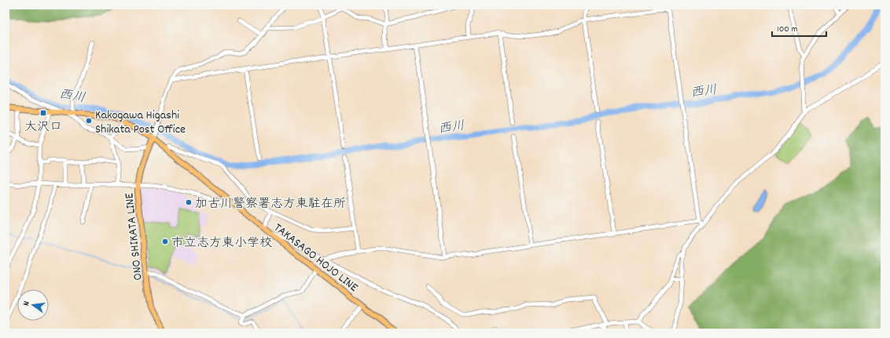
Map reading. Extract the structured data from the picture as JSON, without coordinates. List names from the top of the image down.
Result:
{
  "streets": {
    "main road": ["ONO SHIKATA LINE", "TAKASAGO HOJO LINE"]
  },
  "crossings": [
    ["ONO SHIKATA LINE", "TAKASAGO HOJO LINE"]
  ],
  "water": ["西川"],
  "places": {
    "transit": ["大沢口"],
    "other": ["Kakogawa Higashi Shikata Post Office", "加古川警察署志方東駐在所", "市立志方東小学校"]
  },
  "scale_bar": "100 m",
  "north": "left"
}
